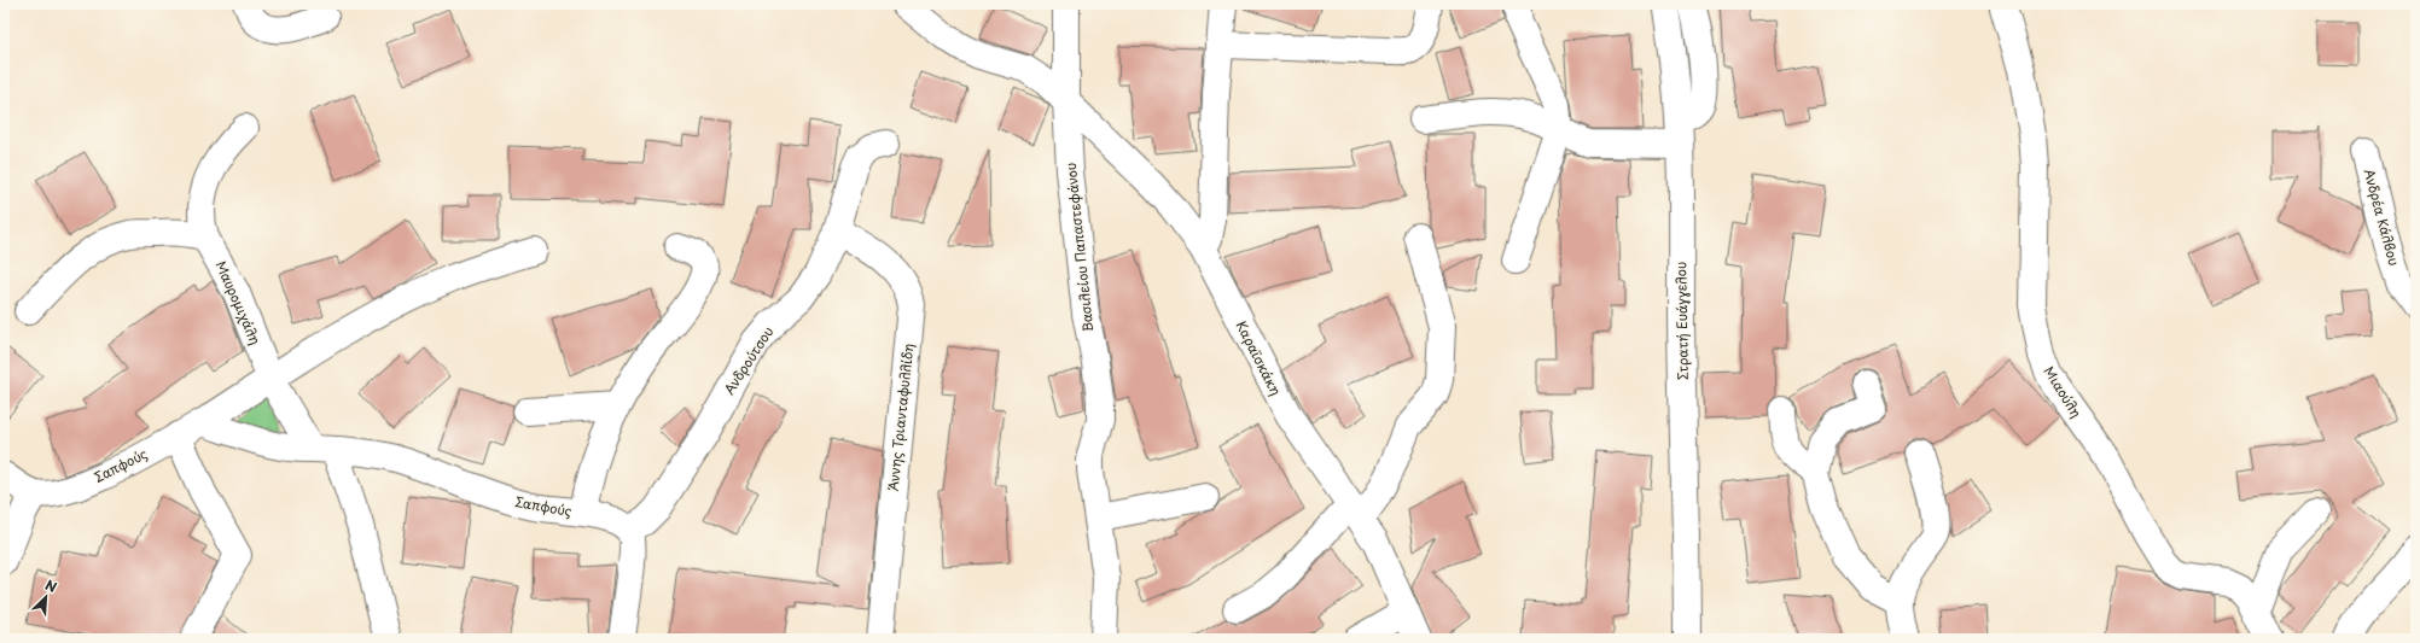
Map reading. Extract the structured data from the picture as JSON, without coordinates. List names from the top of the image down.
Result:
{
  "streets": {
    "street": [
      "Ανδρέα Κάλβου",
      "Βασιλείου Παπαστεφάνου",
      "Μαυρομιχάλη",
      "Στρατή Ευάγγελου",
      "Καραϊσκάκη",
      "Ανδρούτσου",
      "Μιαούλη",
      "Άννης Τριανταφυλλίδη",
      "Σαπφούς"
    ]
  },
  "crossings": [
    ["Βασιλείου Παπαστεφάνου", "Καραϊσκάκη"],
    ["Μαυρομιχάλη", "Σαπφούς"],
    ["Ανδρούτσου", "Άννης Τριανταφυλλίδη"]
  ],
  "north": "top right"
}
